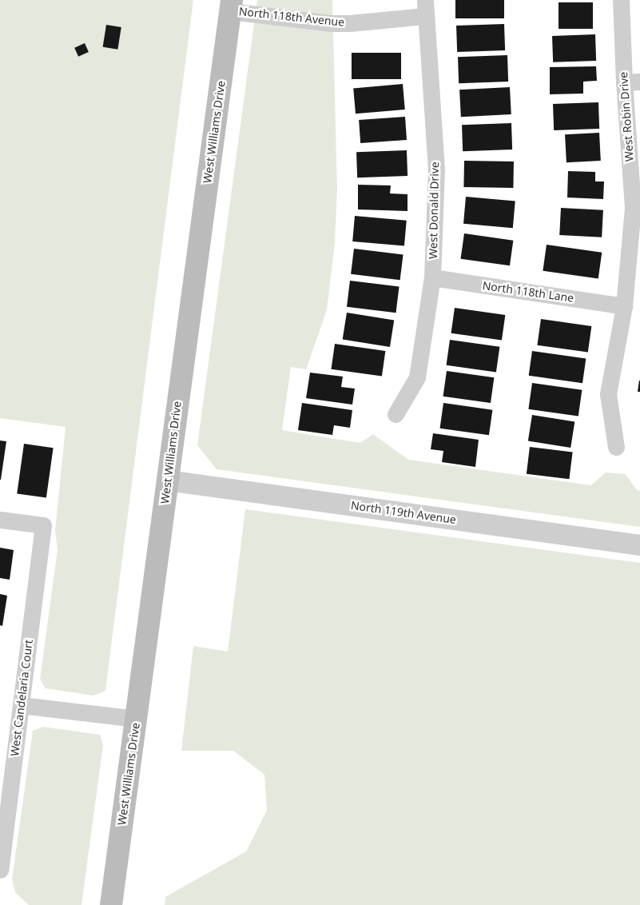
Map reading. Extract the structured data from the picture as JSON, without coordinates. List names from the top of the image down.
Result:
{
  "streets": {
    "main road": ["West Williams Drive"],
    "street": [
      "North 118th Avenue",
      "West Robin Drive",
      "West Donald Drive",
      "North 118th Lane",
      "North 119th Avenue",
      "West Candelaria Court"
    ]
  },
  "crossings": [
    ["North 118th Avenue", "West Williams Drive"],
    ["North 118th Avenue", "West Donald Drive"],
    ["West Robin Drive", "North 118th Lane"],
    ["West Williams Drive", "North 119th Avenue"],
    ["West Donald Drive", "North 118th Lane"]
  ]
}
